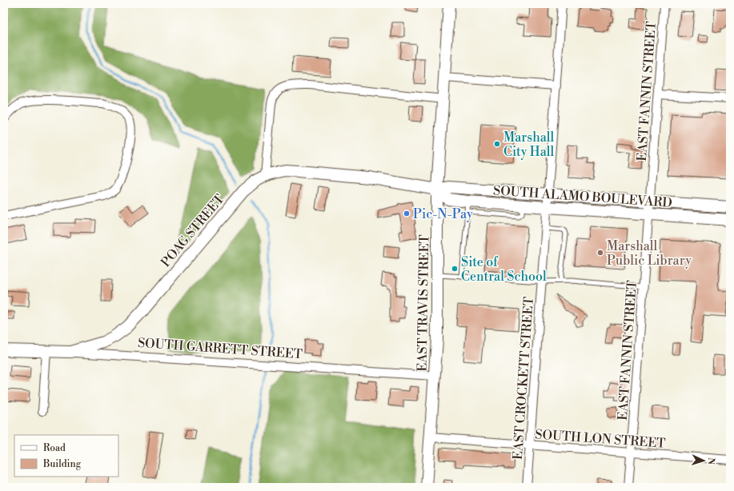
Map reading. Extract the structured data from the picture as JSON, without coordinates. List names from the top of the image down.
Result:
{
  "streets": {
    "street": [
      "EAST FANNIN STREET",
      "SOUTH ALAMO BOULEVARD",
      "POAG STREET",
      "EAST TRAVIS STREET",
      "SOUTH GARRETT STREET",
      "EAST CROCKETT STREET",
      "SOUTH LON STREET"
    ]
  },
  "crossings": [
    ["EAST FANNIN STREET", "SOUTH ALAMO BOULEVARD"],
    ["EAST FANNIN STREET", "SOUTH LON STREET"],
    ["SOUTH ALAMO BOULEVARD", "POAG STREET"],
    ["SOUTH ALAMO BOULEVARD", "EAST TRAVIS STREET"],
    ["SOUTH ALAMO BOULEVARD", "EAST CROCKETT STREET"],
    ["POAG STREET", "SOUTH GARRETT STREET"],
    ["EAST TRAVIS STREET", "SOUTH GARRETT STREET"],
    ["EAST TRAVIS STREET", "SOUTH LON STREET"],
    ["EAST CROCKETT STREET", "SOUTH LON STREET"]
  ],
  "places": [
    "Marshall City Hall",
    "Pic-N-Pay",
    "Marshall Public Library",
    "Site of Central School"
  ],
  "legend": ["Road", "Building"],
  "north": "right"
}
